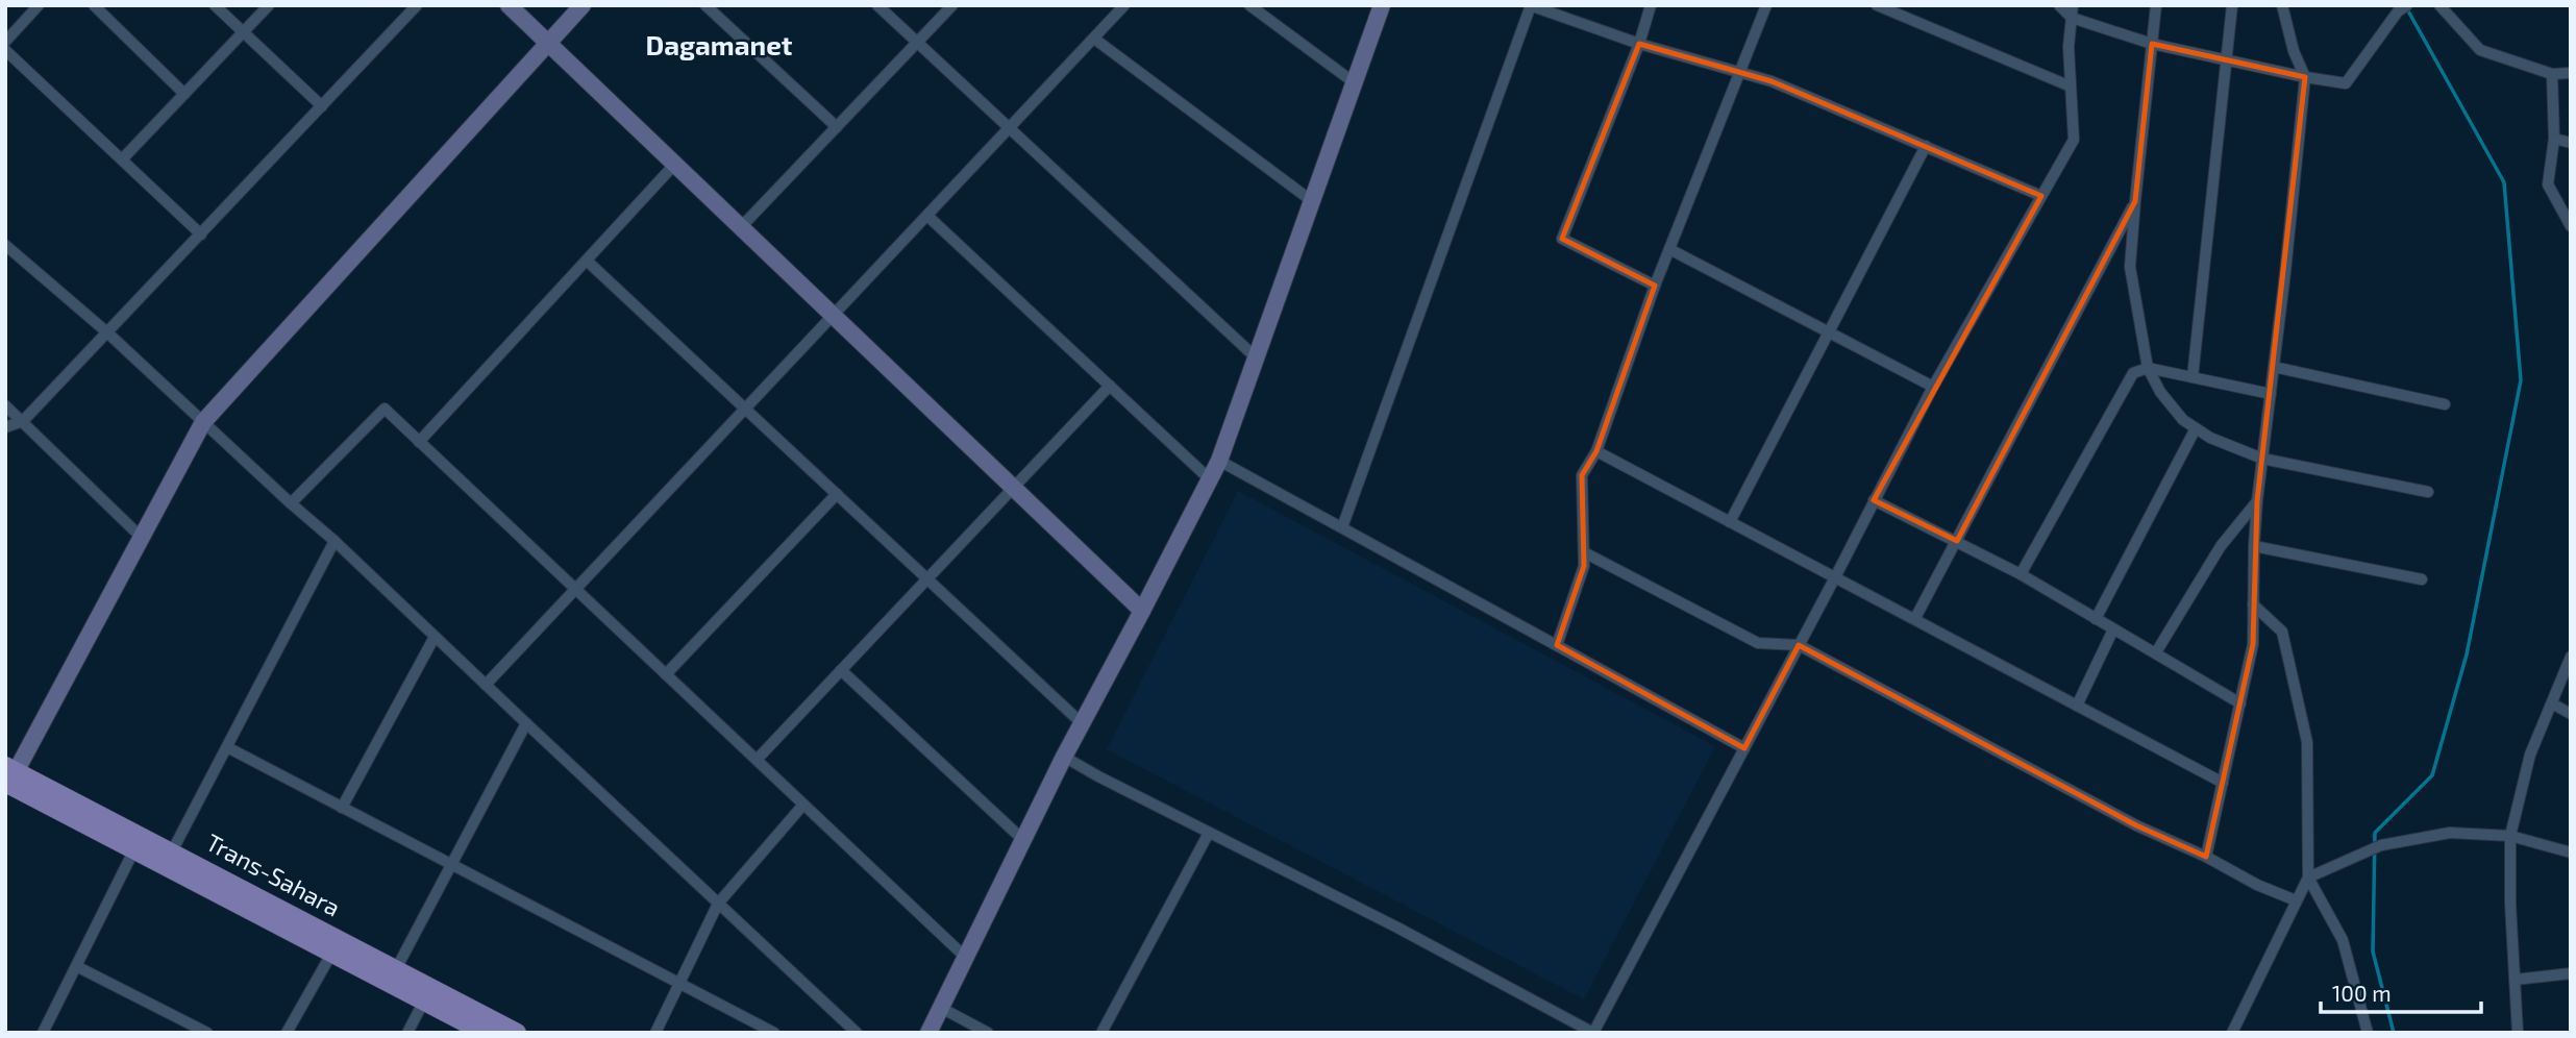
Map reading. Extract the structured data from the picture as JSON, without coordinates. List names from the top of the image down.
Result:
{
  "streets": {
    "main road": ["Trans-Sahara"]
  },
  "districts": ["Dagamanet"],
  "scale_bar": "100 m"
}
